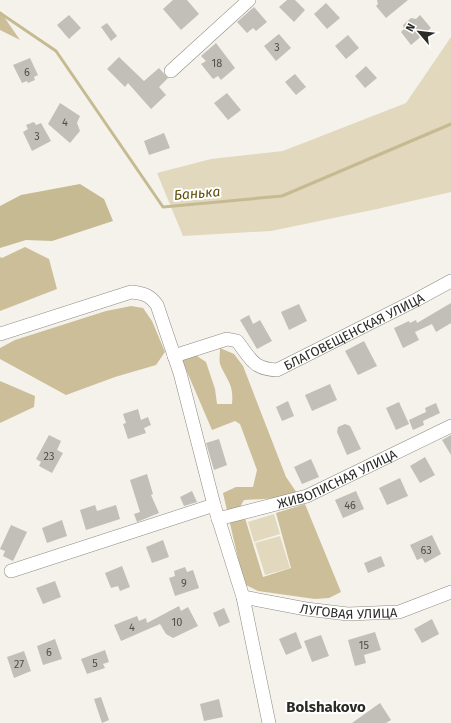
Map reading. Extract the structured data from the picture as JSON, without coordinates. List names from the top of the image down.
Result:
{
  "streets": {
    "street": ["БЛАГОВЕЩЕНСКАЯ УЛИЦА", "ЖИВОПИСНАЯ УЛИЦА", "ЛУГОВАЯ УЛИЦА"]
  },
  "districts": ["Bolshakovo"],
  "water": ["Банька"],
  "house_numbers": [
    "3",
    "18",
    "6",
    "4",
    "3",
    "23",
    "46",
    "63",
    "9",
    "10",
    "4",
    "15",
    "6",
    "5",
    "27"
  ],
  "north": "top left"
}
